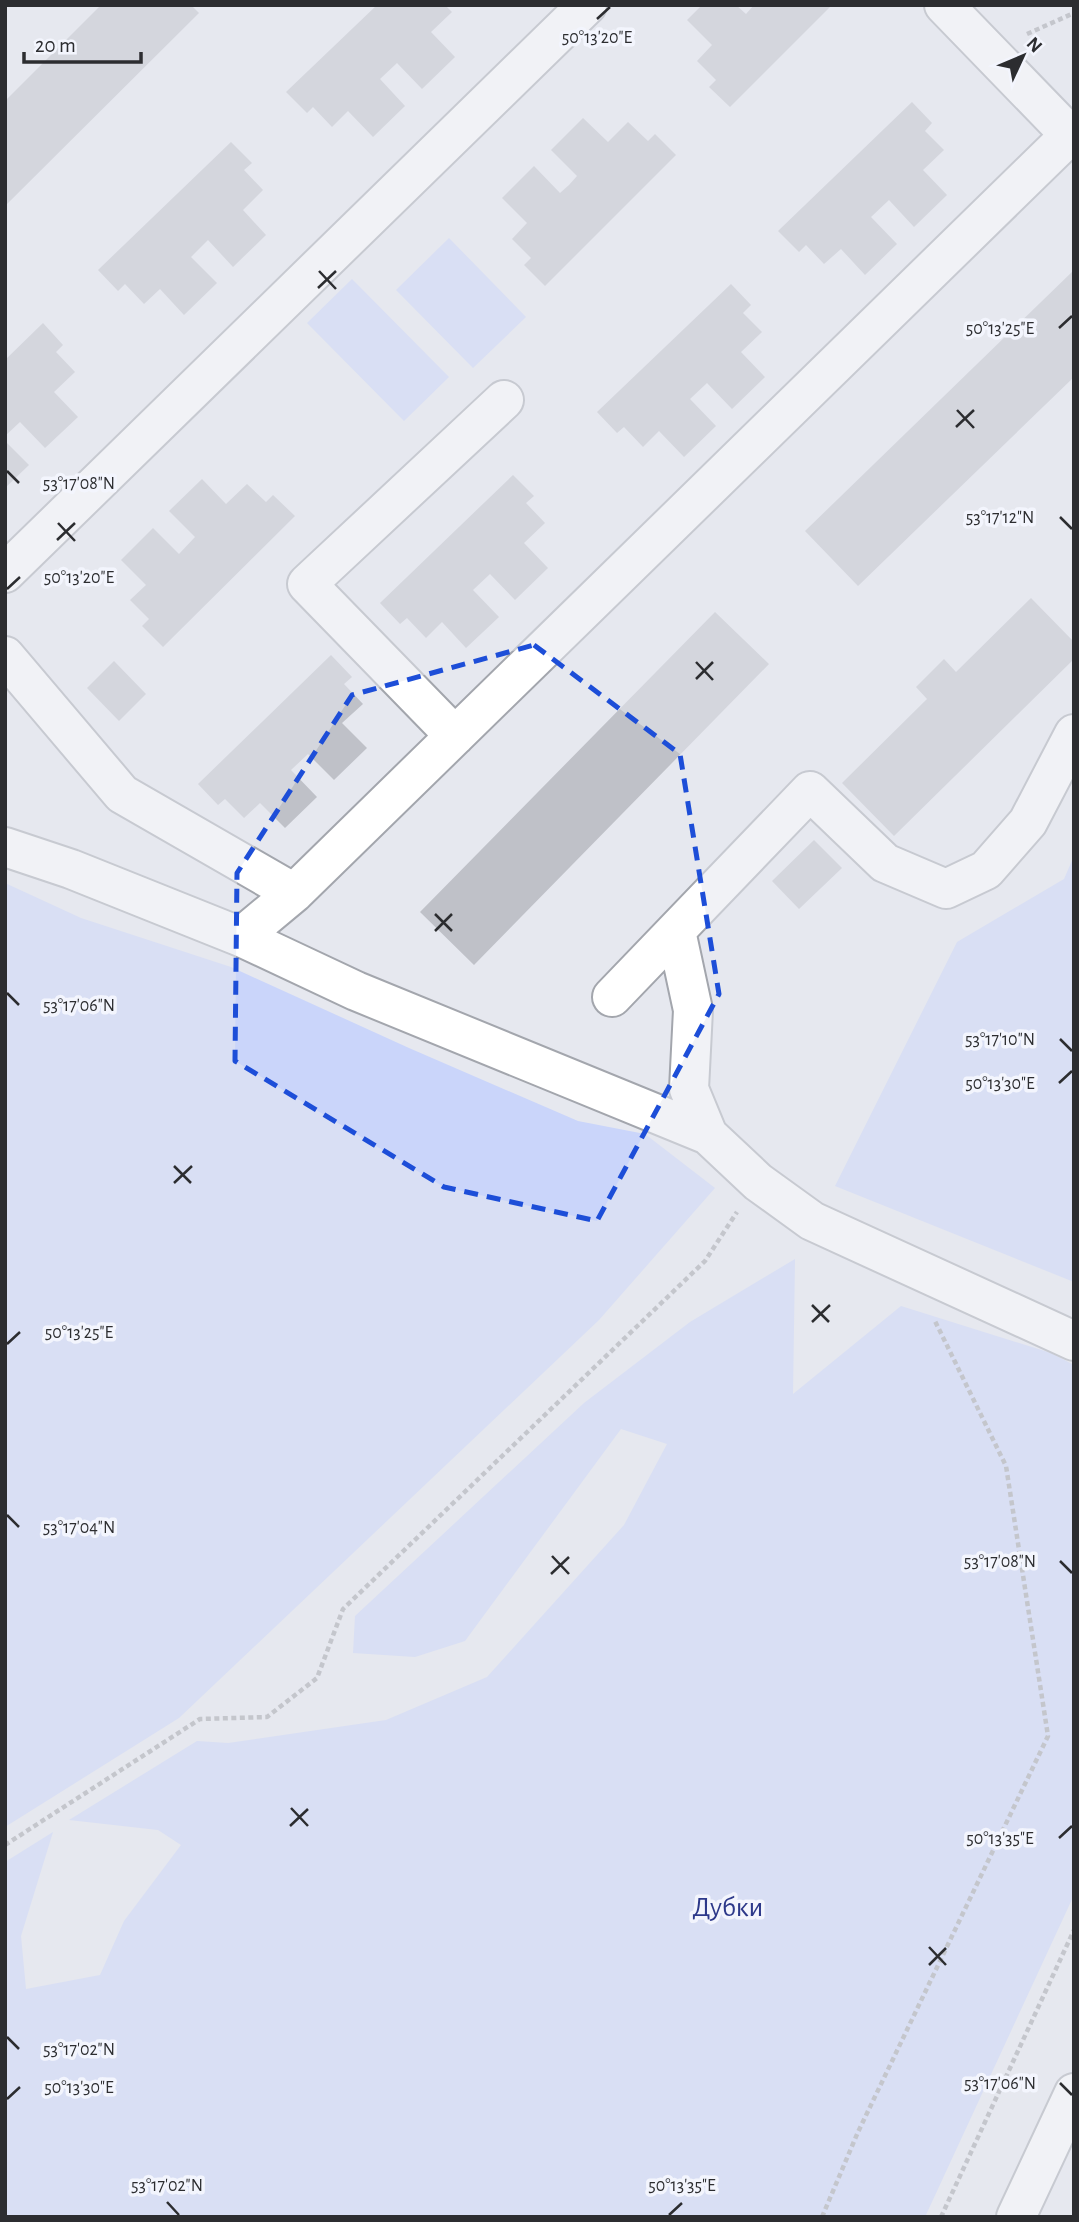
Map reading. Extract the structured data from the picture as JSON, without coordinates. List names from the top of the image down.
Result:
{
  "parks": ["Дубки"],
  "scale_bar": "20 m",
  "north": "top right",
  "coordinates": [
    "50°13'20\"E",
    "50°13'25\"E",
    "53°17'08\"N",
    "53°17'12\"N",
    "53°17'06\"N",
    "53°17'10\"N",
    "50°13'30\"E",
    "53°17'04\"N",
    "50°13'35\"E",
    "53°17'02\"N"
  ]
}
